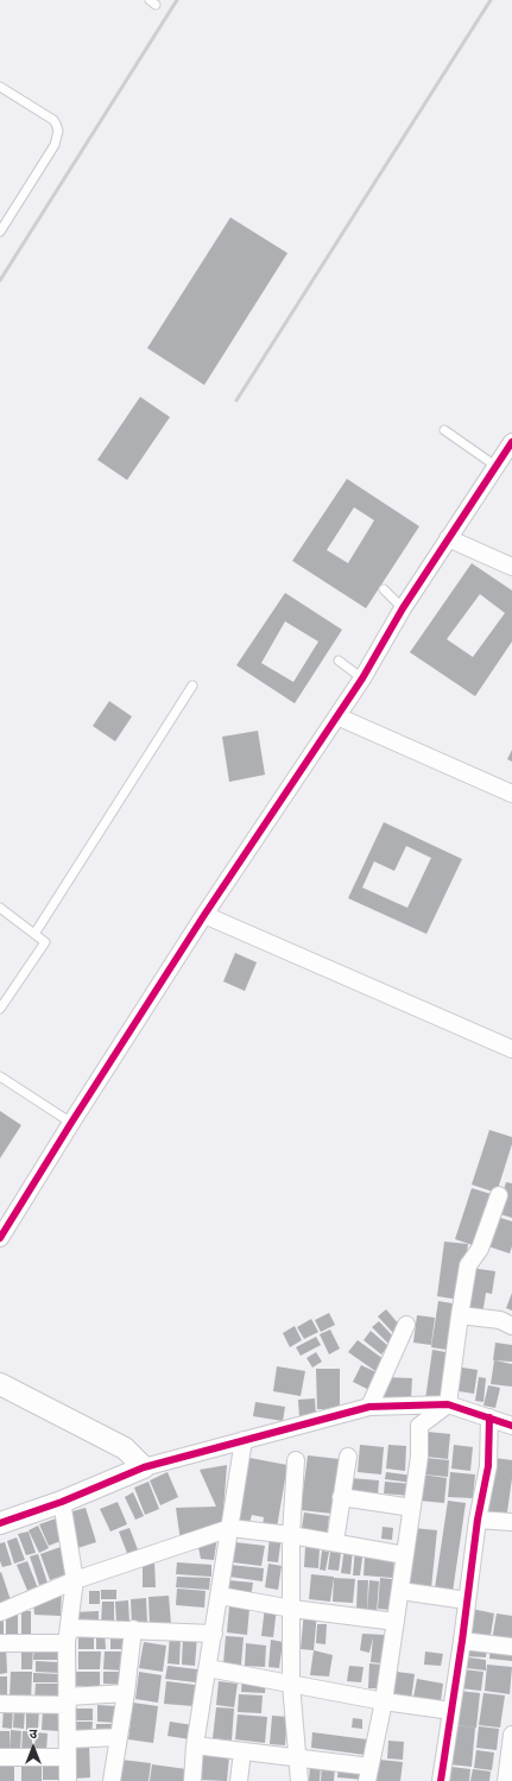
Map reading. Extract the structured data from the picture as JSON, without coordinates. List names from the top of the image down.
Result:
{
  "north": "top"
}
